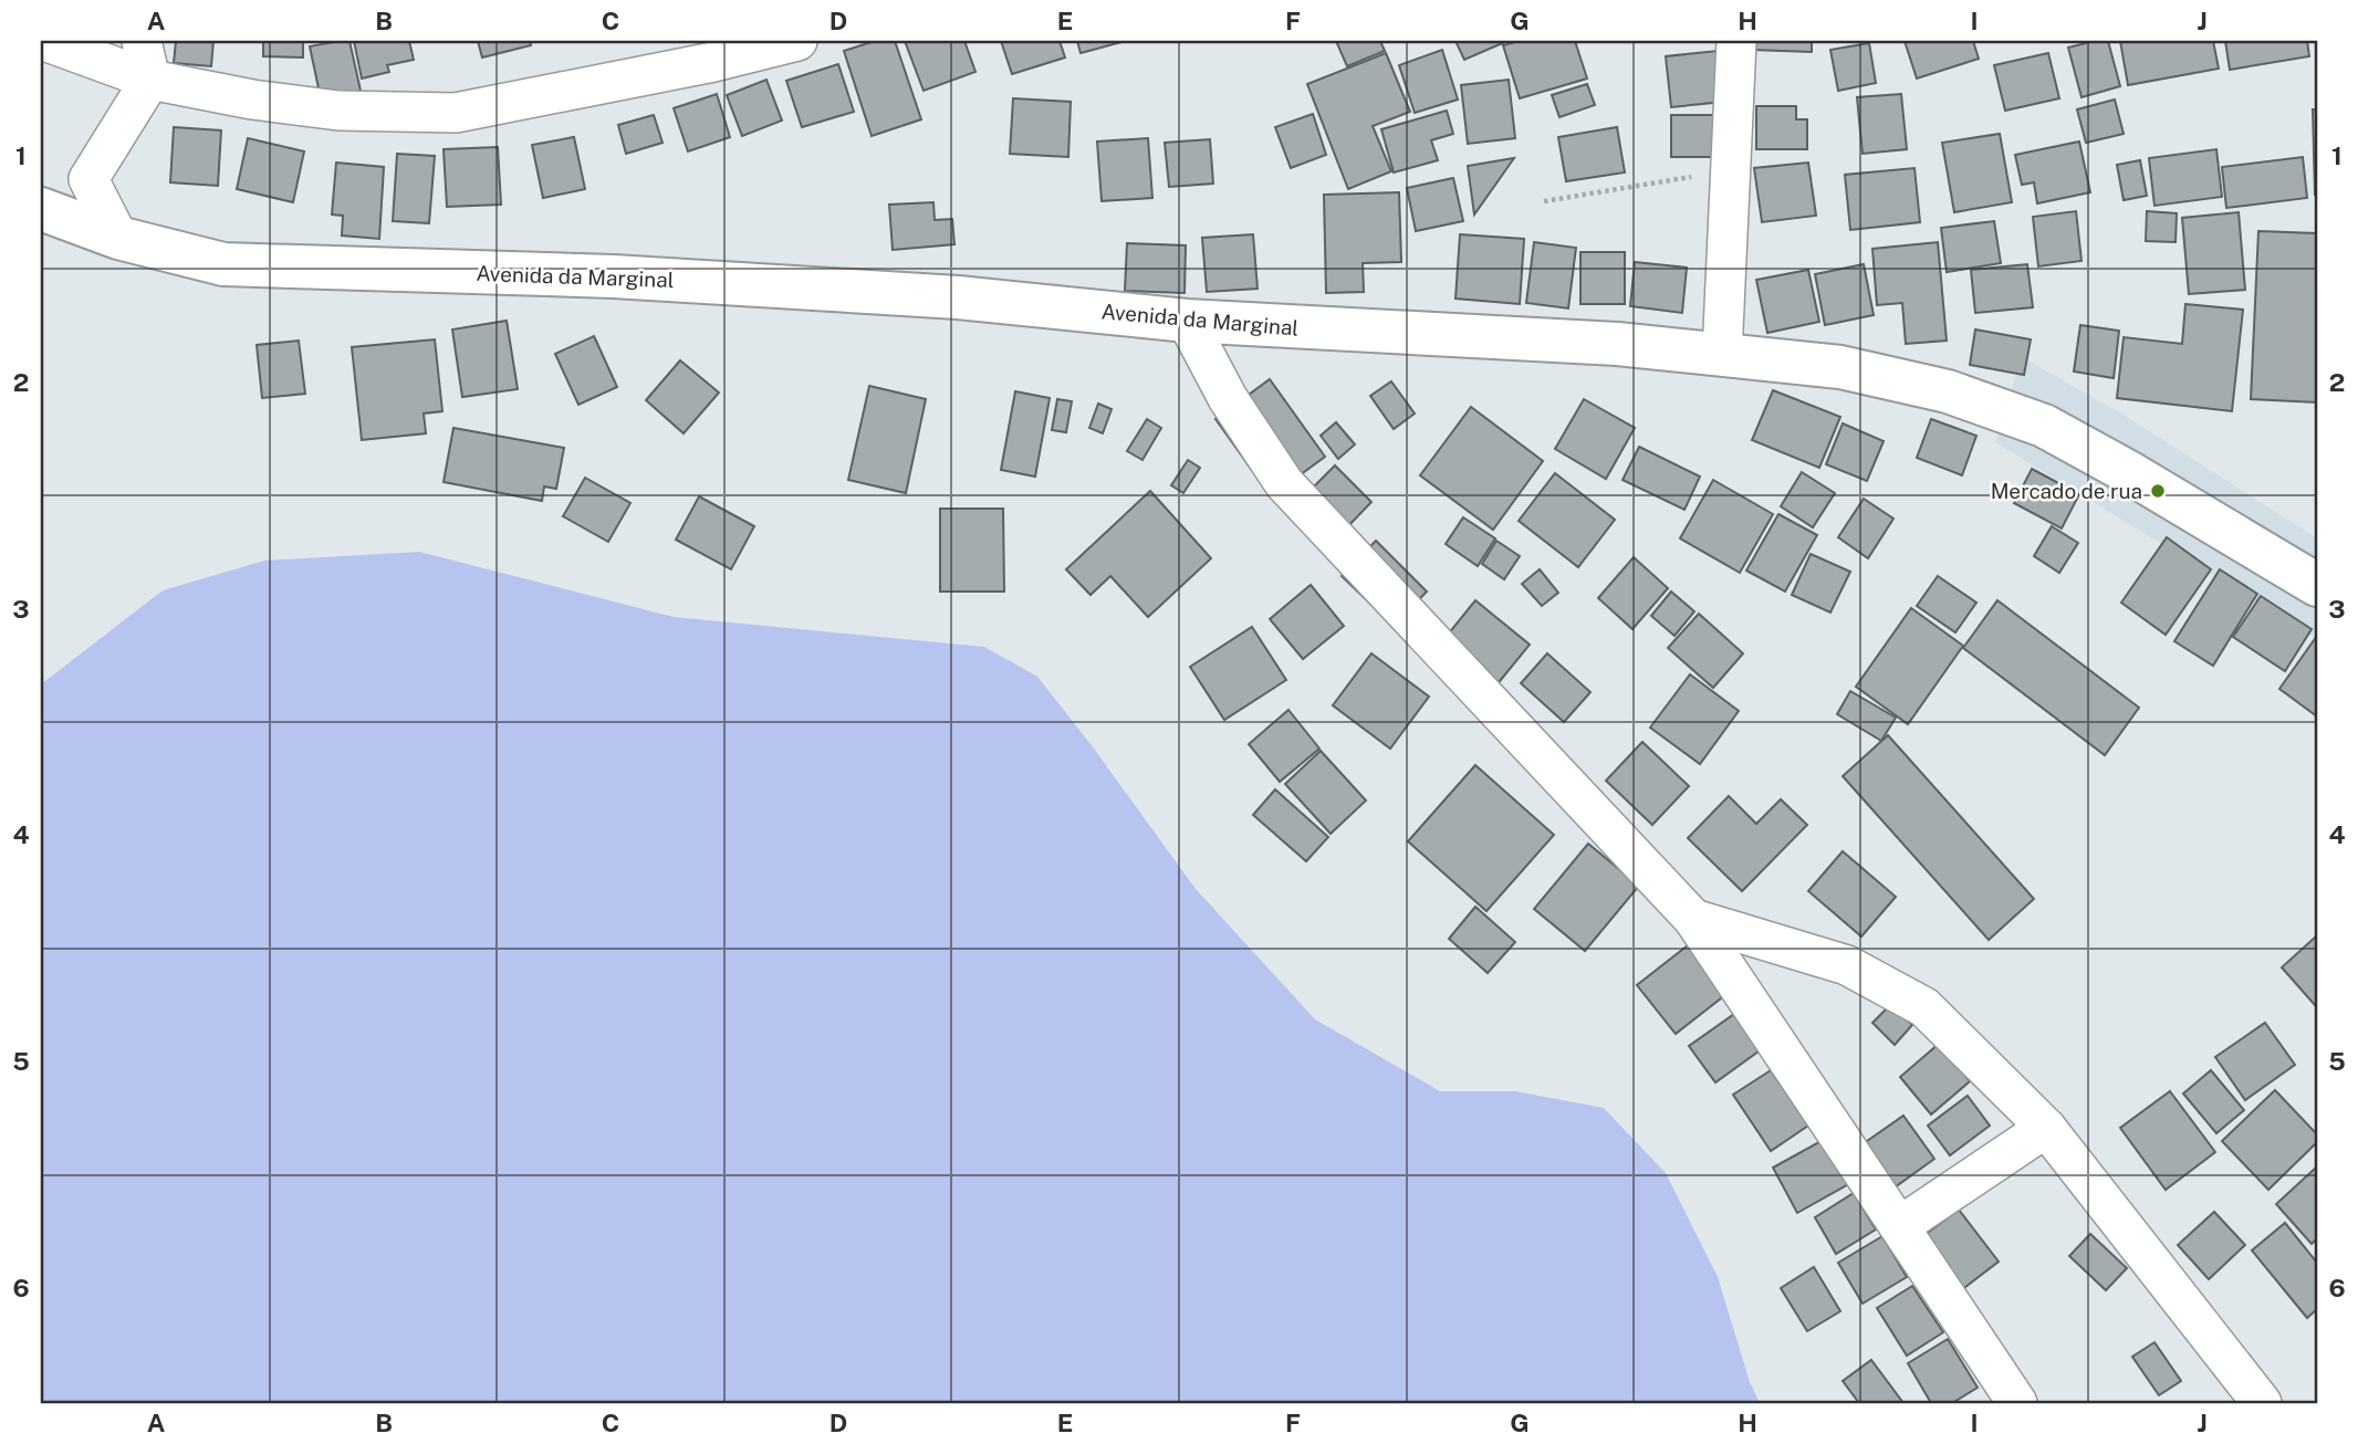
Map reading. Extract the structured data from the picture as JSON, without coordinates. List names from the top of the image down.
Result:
{
  "streets": {
    "street": ["Avenida da Marginal"]
  },
  "places": ["Mercado de rua"],
  "grid": {
    "columns": [
      "A",
      "B",
      "C",
      "D",
      "E",
      "F",
      "G",
      "H",
      "I",
      "J"
    ],
    "rows": [
      "1",
      "2",
      "3",
      "4",
      "5",
      "6"
    ]
  }
}
